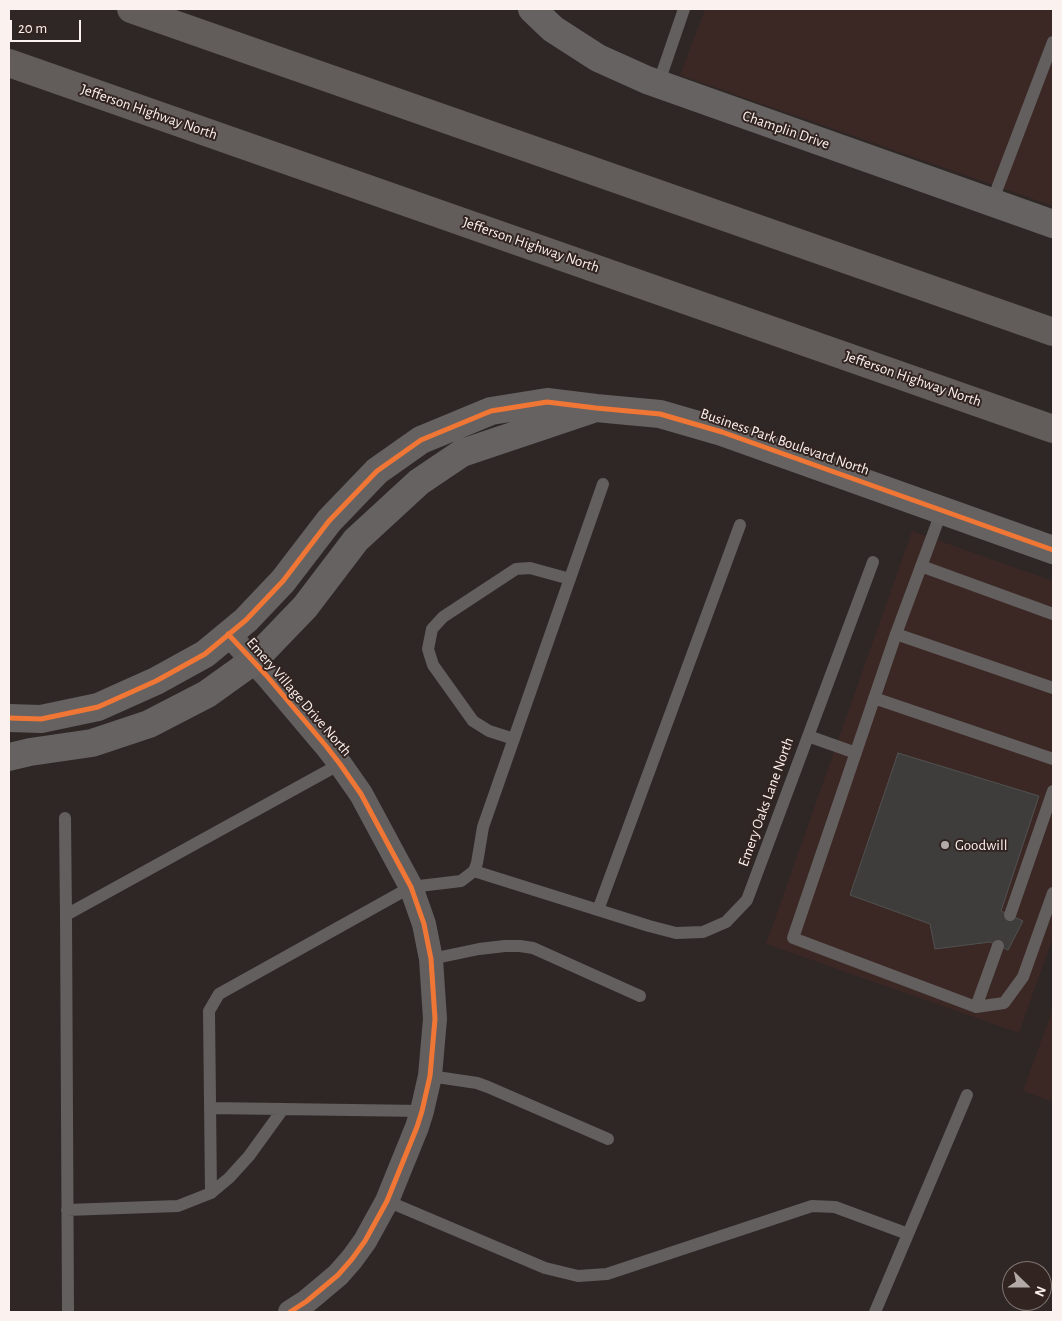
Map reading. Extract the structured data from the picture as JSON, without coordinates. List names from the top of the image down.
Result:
{
  "streets": {
    "highway": ["Jefferson Highway North"],
    "street": ["Champlin Drive", "Business Park Boulevard North", "Emery Village Drive North"],
    "lane": ["Emery Oaks Lane North"]
  },
  "crossings": [
    ["Business Park Boulevard North", "Emery Village Drive North"]
  ],
  "places": ["Goodwill"],
  "scale_bar": "20 m",
  "north": "right"
}
